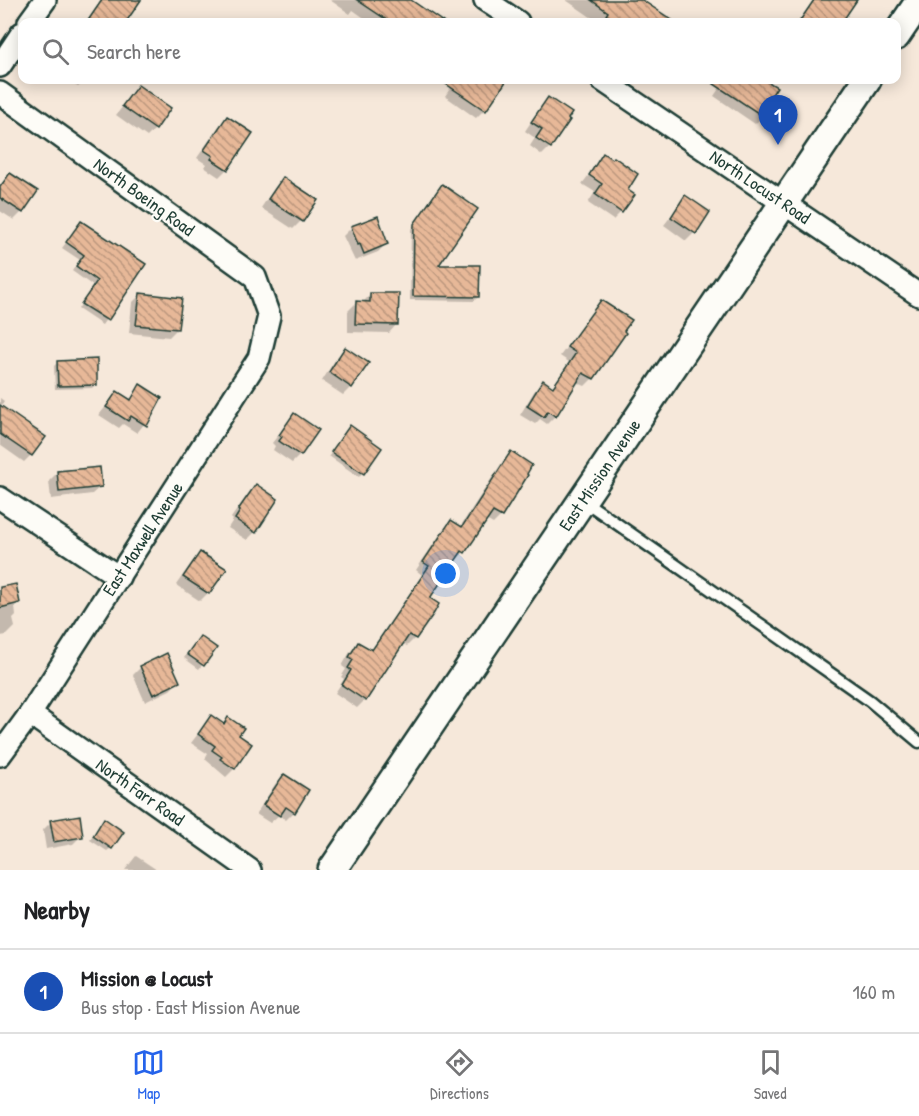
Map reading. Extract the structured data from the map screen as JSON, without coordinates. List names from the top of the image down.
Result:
{
  "streets": {
    "street": [
      "North Locust Road",
      "North Boeing Road",
      "East Mission Avenue",
      "East Maxwell Avenue",
      "North Farr Road"
    ]
  },
  "crossings": [
    ["North Locust Road", "East Mission Avenue"],
    ["North Boeing Road", "East Maxwell Avenue"],
    ["East Maxwell Avenue", "North Farr Road"]
  ],
  "page": {
    "search": "Search here",
    "pins": "1",
    "heading": "Nearby",
    "list": [
      {
        "mark": "1",
        "name": "Mission @ Locust",
        "note": "Bus stop · East Mission Avenue",
        "value": "160 m"
      }
    ],
    "nav": ["Map", "Directions", "Saved"]
  }
}
